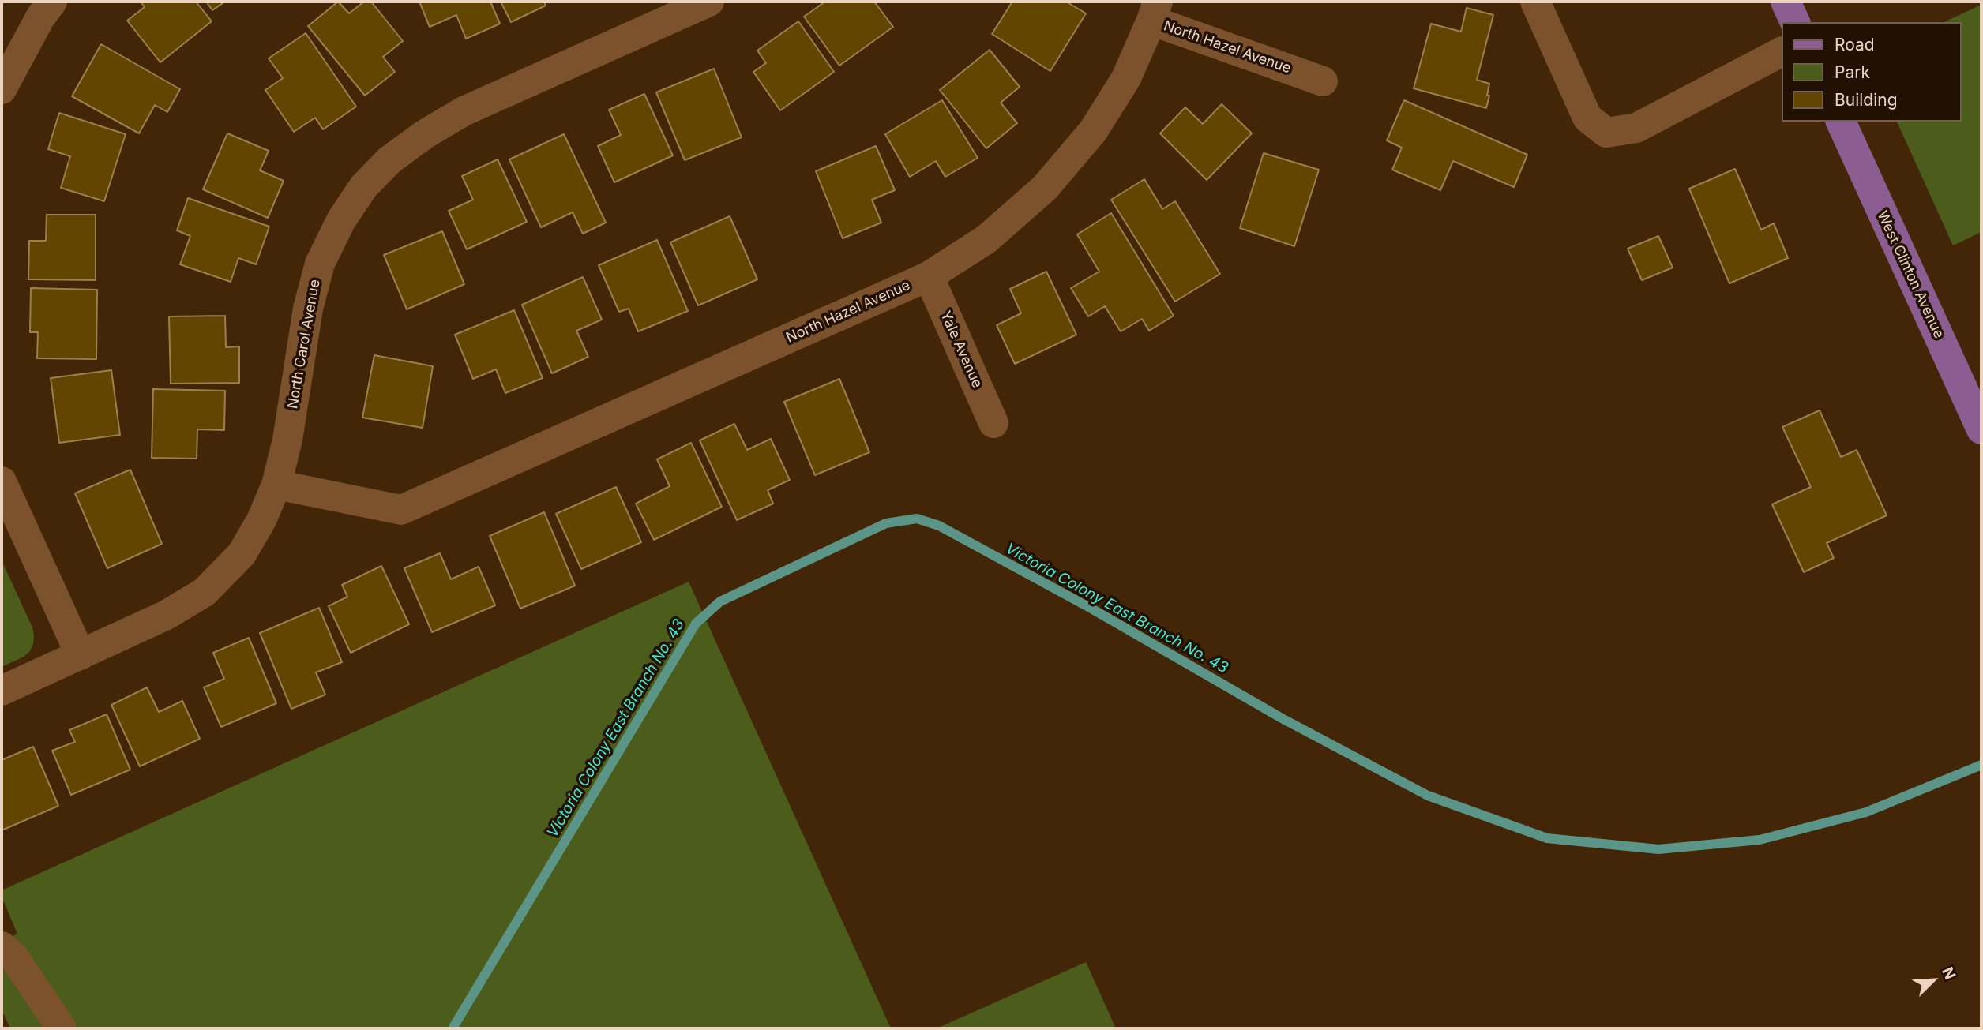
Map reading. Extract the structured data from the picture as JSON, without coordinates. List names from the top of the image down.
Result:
{
  "streets": {
    "main road": ["West Clinton Avenue"],
    "street": ["North Hazel Avenue", "North Carol Avenue", "Yale Avenue"]
  },
  "crossings": [
    ["North Hazel Avenue", "North Carol Avenue"],
    ["North Hazel Avenue", "Yale Avenue"]
  ],
  "water": ["Victoria Colony East Branch No. 43"],
  "legend": ["Road", "Park", "Building"],
  "north": "top right"
}
